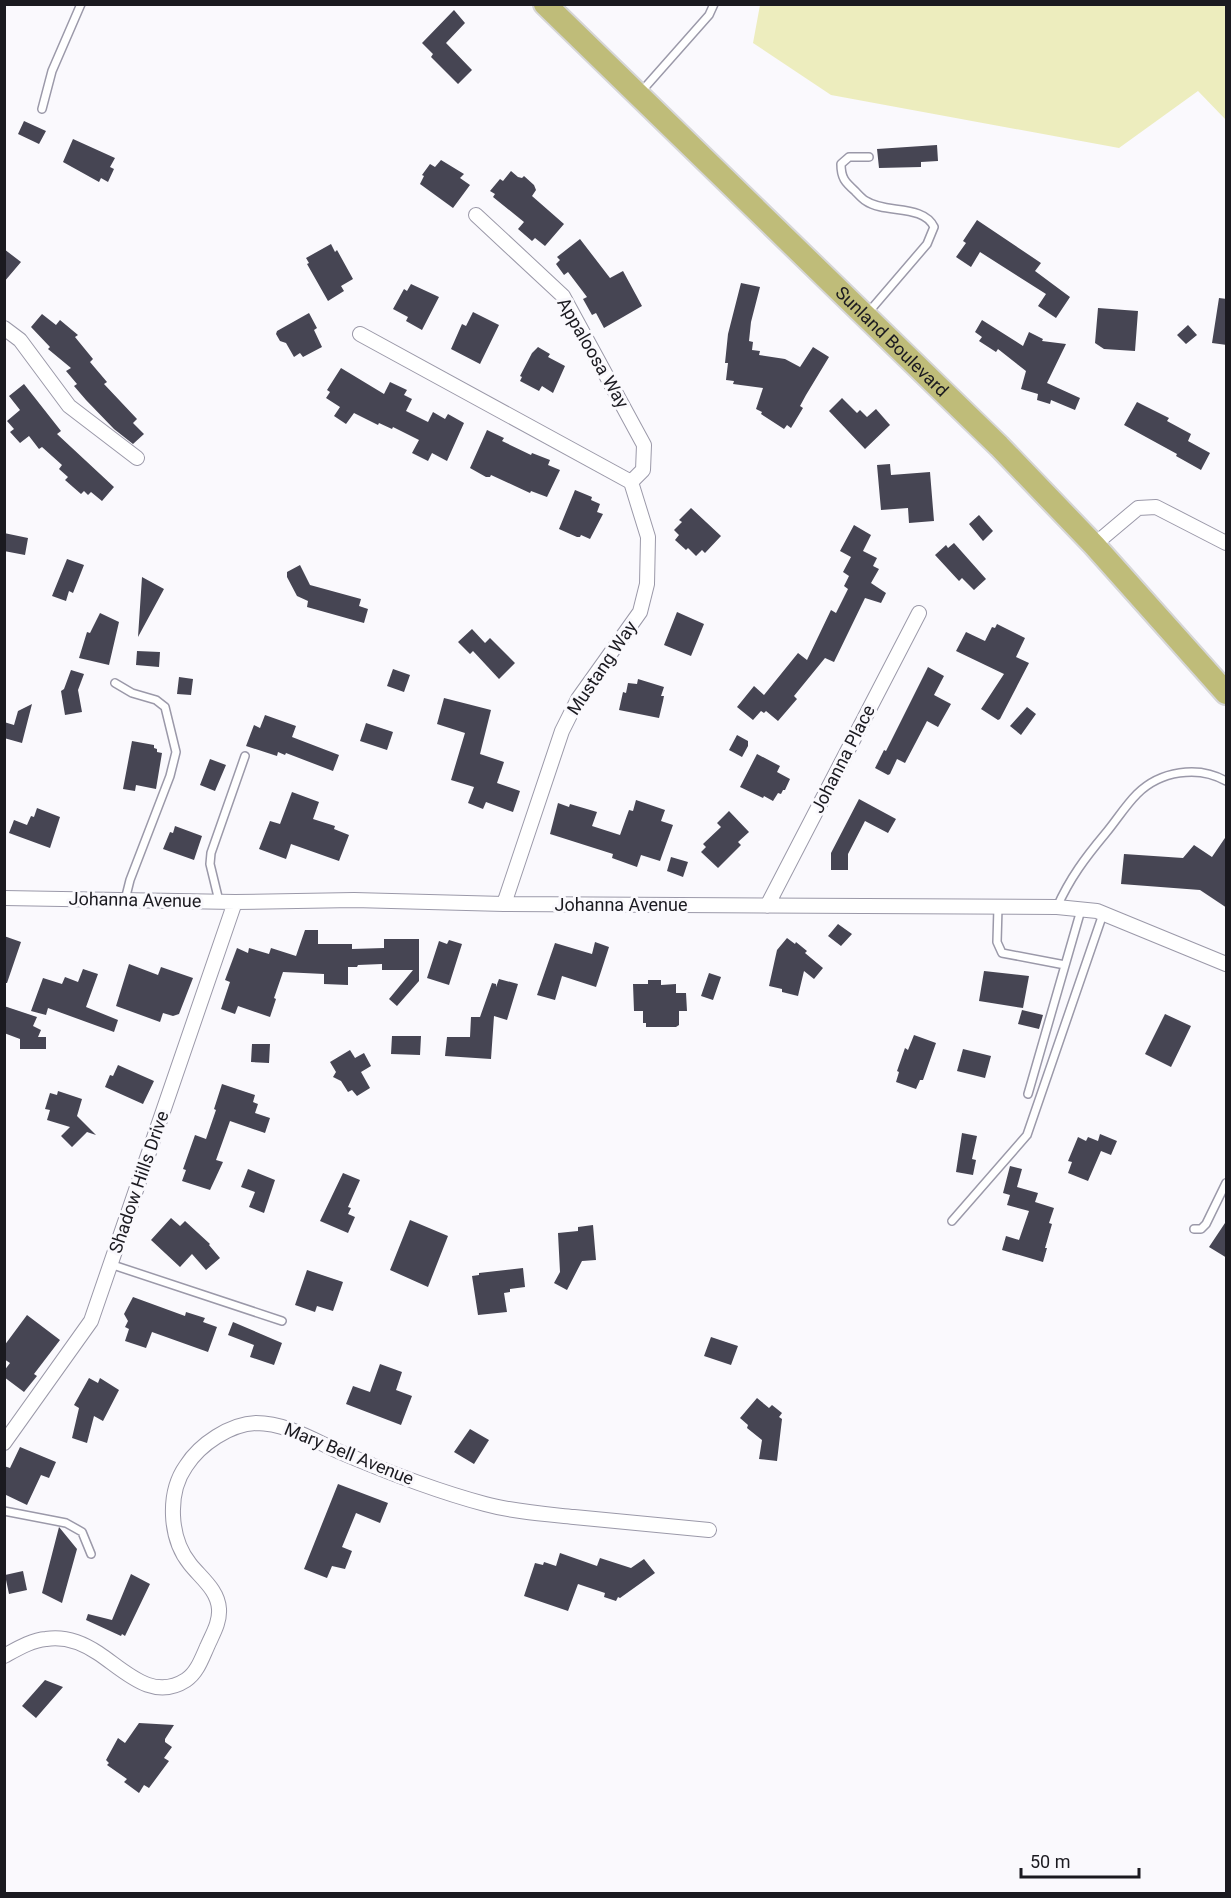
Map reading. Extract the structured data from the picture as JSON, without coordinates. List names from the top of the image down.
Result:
{
  "streets": {
    "main road": ["Sunland Boulevard"],
    "street": [
      "Appaloosa Way",
      "Mustang Way",
      "Johanna Place",
      "Johanna Avenue",
      "Shadow Hills Drive",
      "Mary Bell Avenue"
    ]
  },
  "crossings": [
    ["Appaloosa Way", "Mustang Way"],
    ["Mustang Way", "Johanna Avenue"],
    ["Johanna Place", "Johanna Avenue"],
    ["Johanna Avenue", "Shadow Hills Drive"]
  ],
  "scale_bar": "50 m"
}
